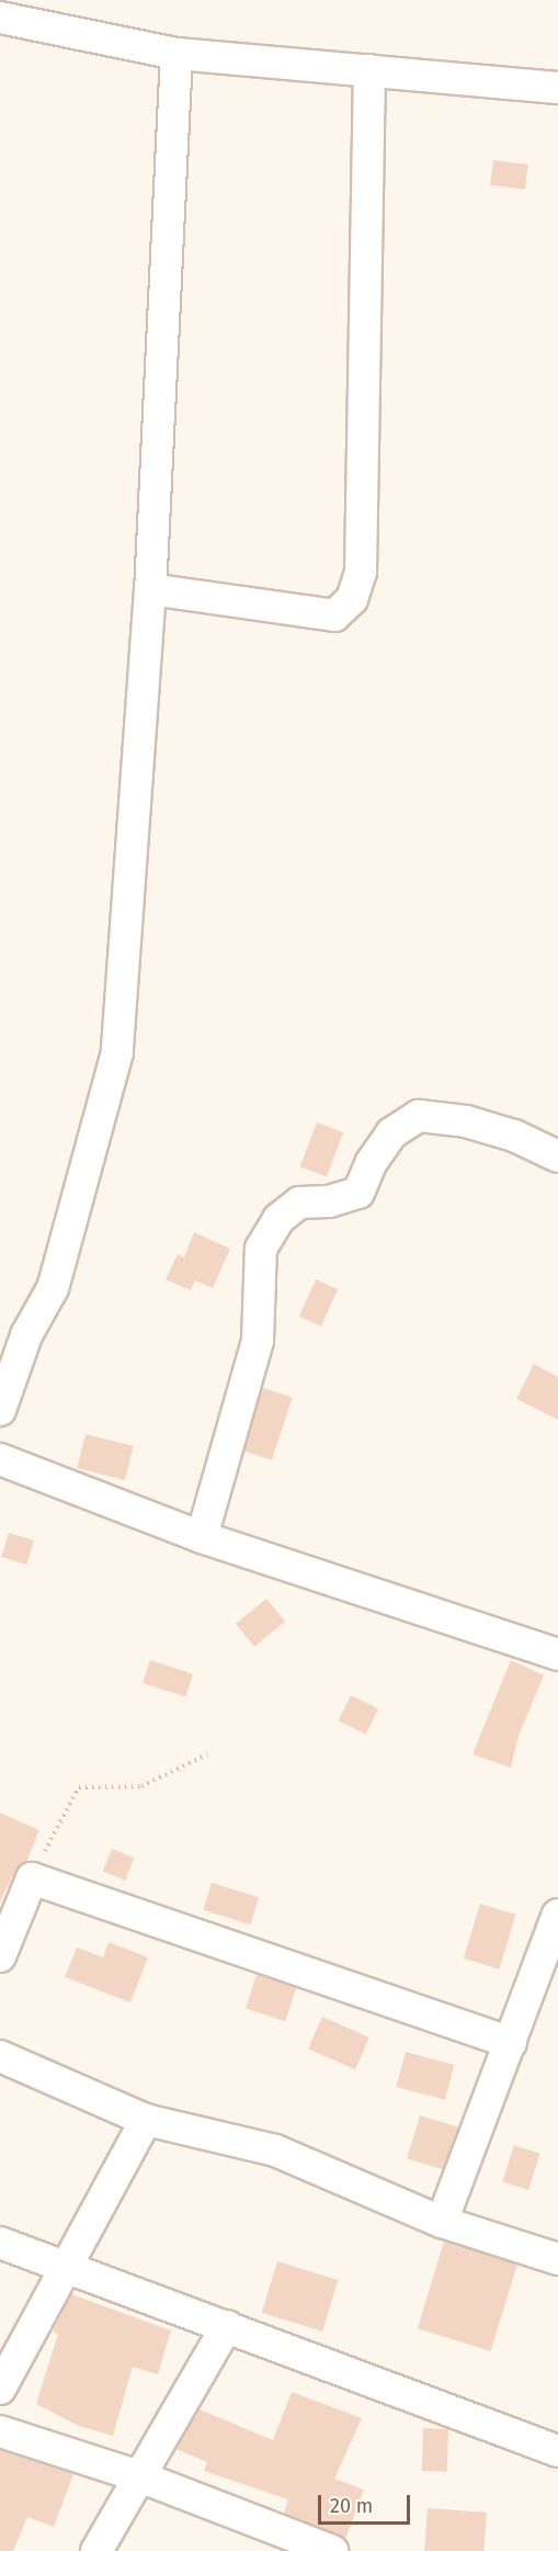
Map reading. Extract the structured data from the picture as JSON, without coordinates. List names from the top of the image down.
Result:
{
  "scale_bar": "20 m"
}
